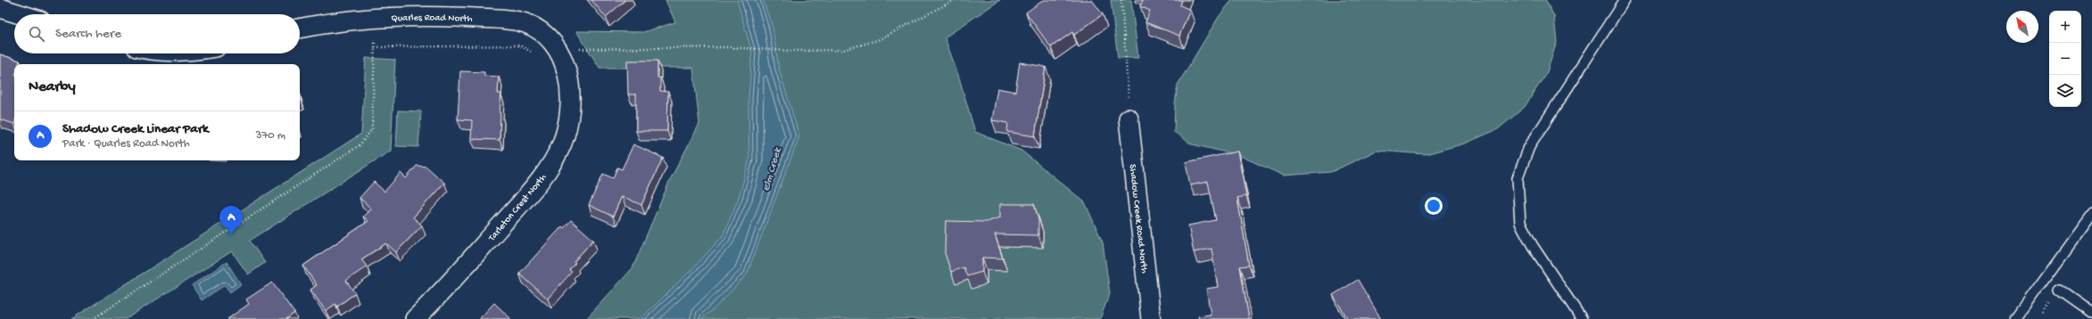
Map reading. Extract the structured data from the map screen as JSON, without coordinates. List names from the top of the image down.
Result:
{
  "streets": {
    "street": ["Quarles Road North", "Tarleton Crest North", "Shadow Creek Road North"]
  },
  "crossings": [
    ["Quarles Road North", "Tarleton Crest North"]
  ],
  "water": ["Elm Creek"],
  "north": "top left",
  "page": {
    "map_buttons": ["+", "−"],
    "search": "Search here",
    "heading": "Nearby",
    "list": [
      {
        "mark": "A",
        "name": "Shadow Creek Linear Park",
        "note": "Park · Quarles Road North",
        "value": "370 m"
      }
    ],
    "pins": "A"
  }
}
